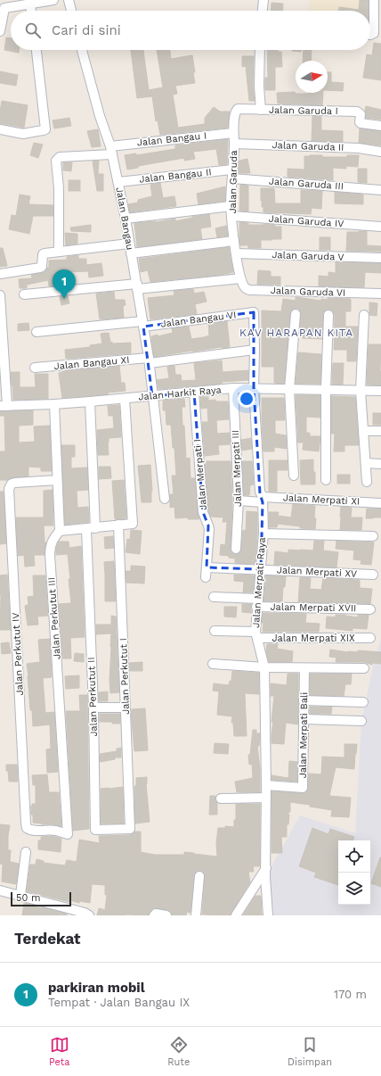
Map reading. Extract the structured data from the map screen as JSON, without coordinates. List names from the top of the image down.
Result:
{
  "streets": {
    "street": [
      "Jalan Garuda I",
      "Jalan Bangau I",
      "Jalan Garuda II",
      "Jalan Bangau II",
      "Jalan Garuda",
      "Jalan Garuda III",
      "Jalan Bangau",
      "Jalan Garuda IV",
      "Jalan Garuda V",
      "Jalan Garuda VI",
      "Jalan Bangau VI",
      "Jalan Bangau XI",
      "Jalan Harkit Raya",
      "Jalan Merpati III",
      "Jalan Merpati I",
      "Jalan Merpati XI",
      "Jalan Merpati XV",
      "Jalan Merpati Raya",
      "Jalan Merpati XVII",
      "Jalan Perkutut III",
      "Jalan Merpati XIX",
      "Jalan Perkutut IV",
      "Jalan Perkutut I",
      "Jalan Perkutut II",
      "Jalan Merpati Bali"
    ]
  },
  "crossings": [
    ["Jalan Garuda I", "Jalan Garuda"],
    ["Jalan Bangau I", "Jalan Garuda"],
    ["Jalan Bangau I", "Jalan Bangau"],
    ["Jalan Garuda II", "Jalan Garuda"],
    ["Jalan Bangau II", "Jalan Garuda"],
    ["Jalan Bangau II", "Jalan Garuda III"],
    ["Jalan Bangau II", "Jalan Bangau"],
    ["Jalan Garuda", "Jalan Garuda III"],
    ["Jalan Garuda", "Jalan Garuda IV"],
    ["Jalan Garuda", "Jalan Garuda V"],
    ["Jalan Garuda", "Jalan Garuda VI"],
    ["Jalan Bangau", "Jalan Bangau VI"],
    ["Jalan Bangau", "Jalan Bangau XI"],
    ["Jalan Bangau", "Jalan Harkit Raya"],
    ["Jalan Bangau VI", "Jalan Merpati Raya"],
    ["Jalan Bangau XI", "Jalan Merpati Raya"],
    ["Jalan Harkit Raya", "Jalan Merpati III"],
    ["Jalan Harkit Raya", "Jalan Merpati I"],
    ["Jalan Harkit Raya", "Jalan Merpati Raya"],
    ["Jalan Harkit Raya", "Jalan Perkutut II"],
    ["Jalan Merpati III", "Jalan Merpati XI"],
    ["Jalan Merpati I", "Jalan Merpati XV"],
    ["Jalan Merpati XI", "Jalan Merpati Raya"],
    ["Jalan Merpati XV", "Jalan Merpati Raya"],
    ["Jalan Merpati Raya", "Jalan Merpati XVII"],
    ["Jalan Merpati Raya", "Jalan Merpati XIX"],
    ["Jalan Merpati Raya", "Jalan Merpati Bali"],
    ["Jalan Perkutut III", "Jalan Perkutut IV"],
    ["Jalan Perkutut I", "Jalan Perkutut II"]
  ],
  "districts": ["KAV HARAPAN KITA"],
  "scale_bar": "50 m",
  "north": "right",
  "page": {
    "search": "Cari di sini",
    "pins": "1",
    "scale": "50 m",
    "heading": "Terdekat",
    "list": [
      {
        "mark": "1",
        "name": "parkiran mobil",
        "note": "Tempat · Jalan Bangau IX",
        "value": "170 m"
      }
    ],
    "nav": ["Peta", "Rute", "Disimpan"]
  }
}
